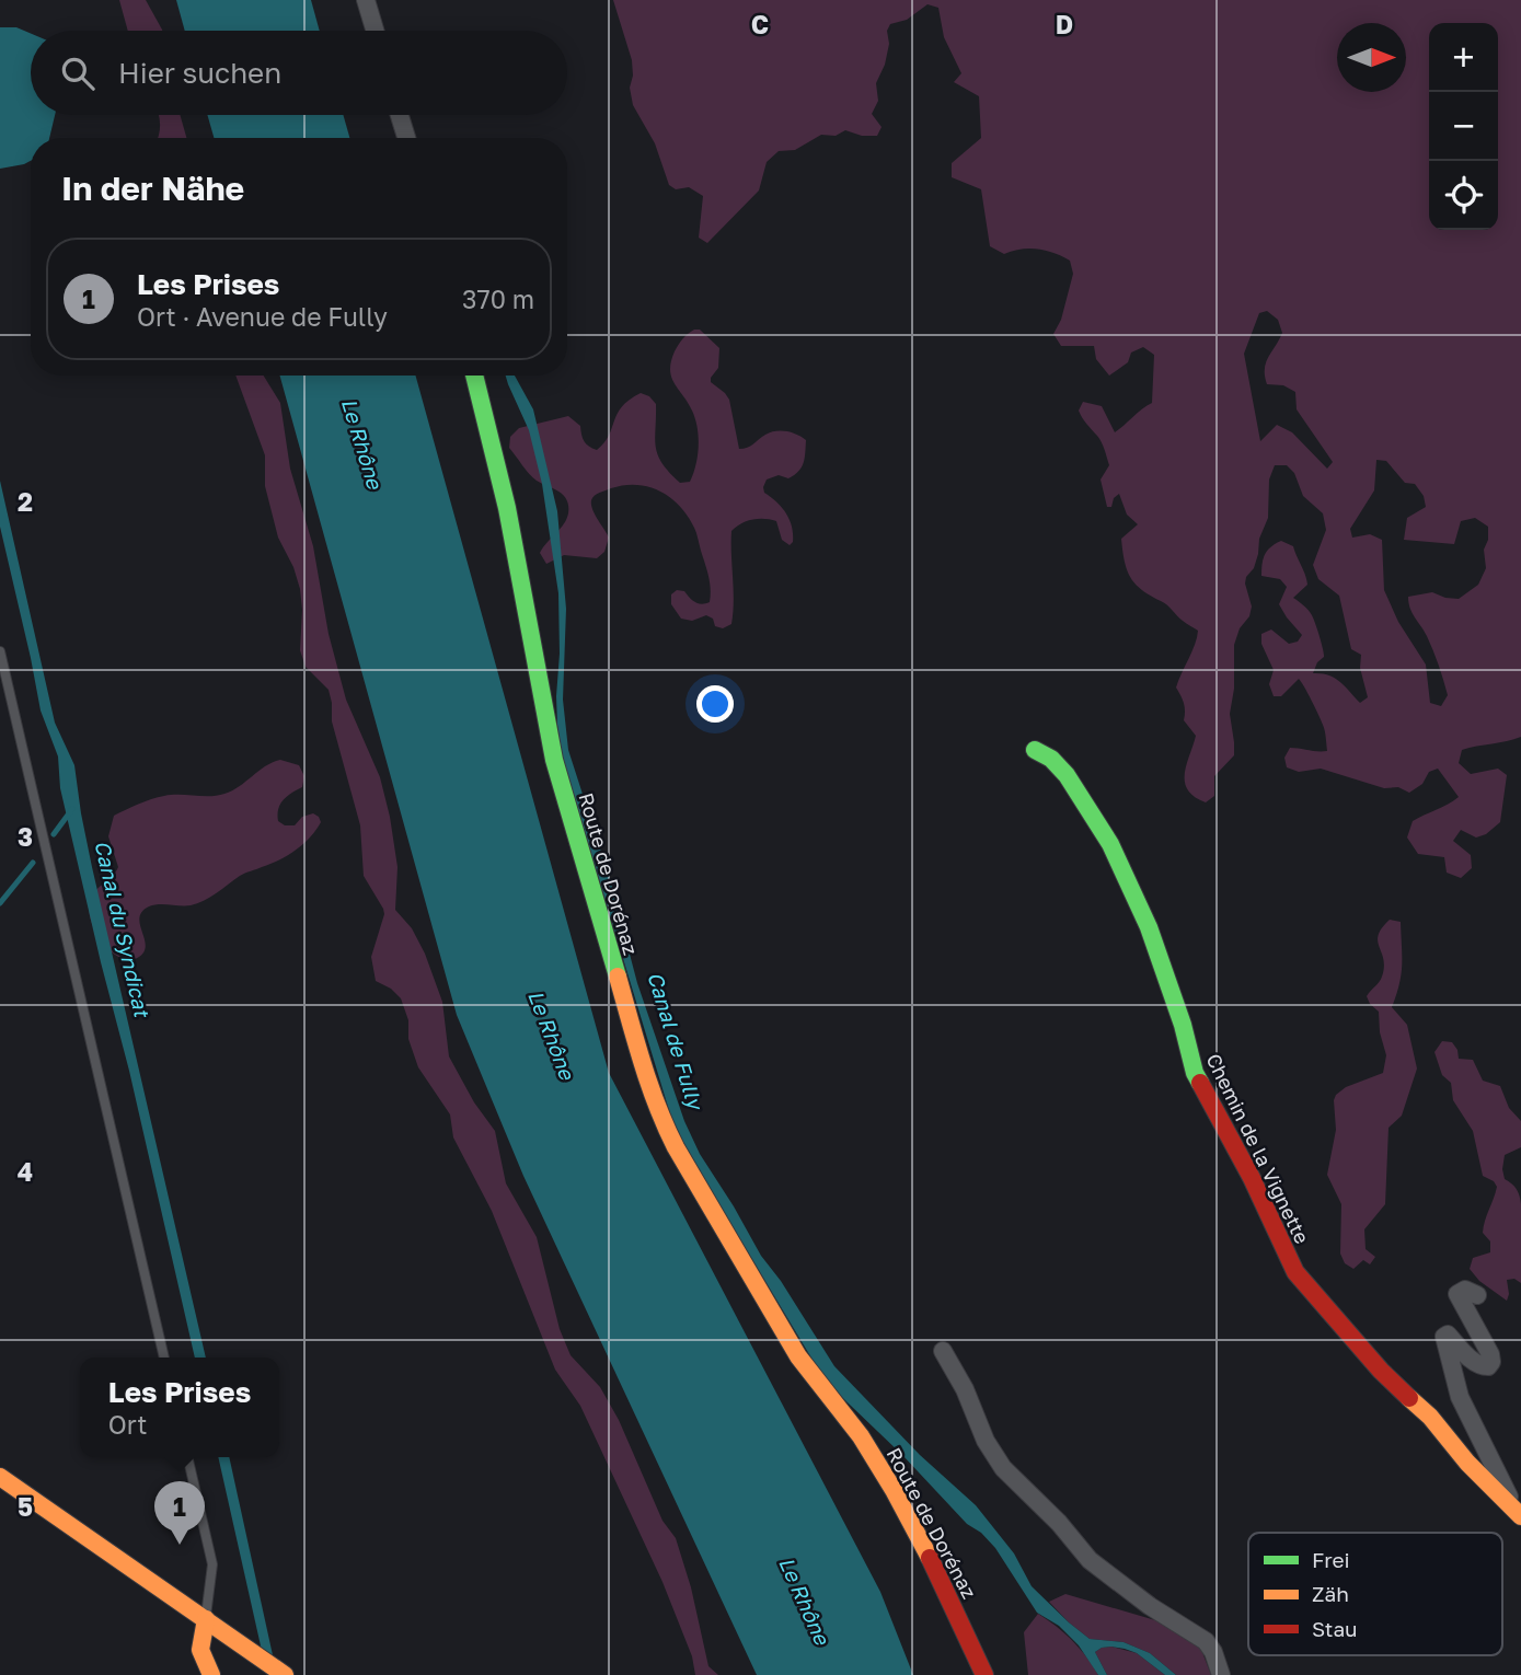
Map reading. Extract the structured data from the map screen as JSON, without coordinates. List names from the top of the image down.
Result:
{
  "streets": {
    "street": ["Route de Dorénaz", "Chemin de la Vignette"]
  },
  "water": ["Le Rhône", "Canal du Syndicat", "Canal de Fully"],
  "legend": ["Frei", "Zäh", "Stau"],
  "north": "right",
  "page": {
    "map_buttons": ["+", "−"],
    "search": "Hier suchen",
    "heading": "In der Nähe",
    "list": [
      {
        "mark": "1",
        "name": "Les Prises",
        "note": "Ort · Avenue de Fully",
        "value": "370 m"
      }
    ],
    "popup": ["Les Prises", "Ort"],
    "pins": "1"
  },
  "grid": {
    "columns": ["C", "D"],
    "rows": [
      "2",
      "3",
      "4",
      "5"
    ]
  }
}
